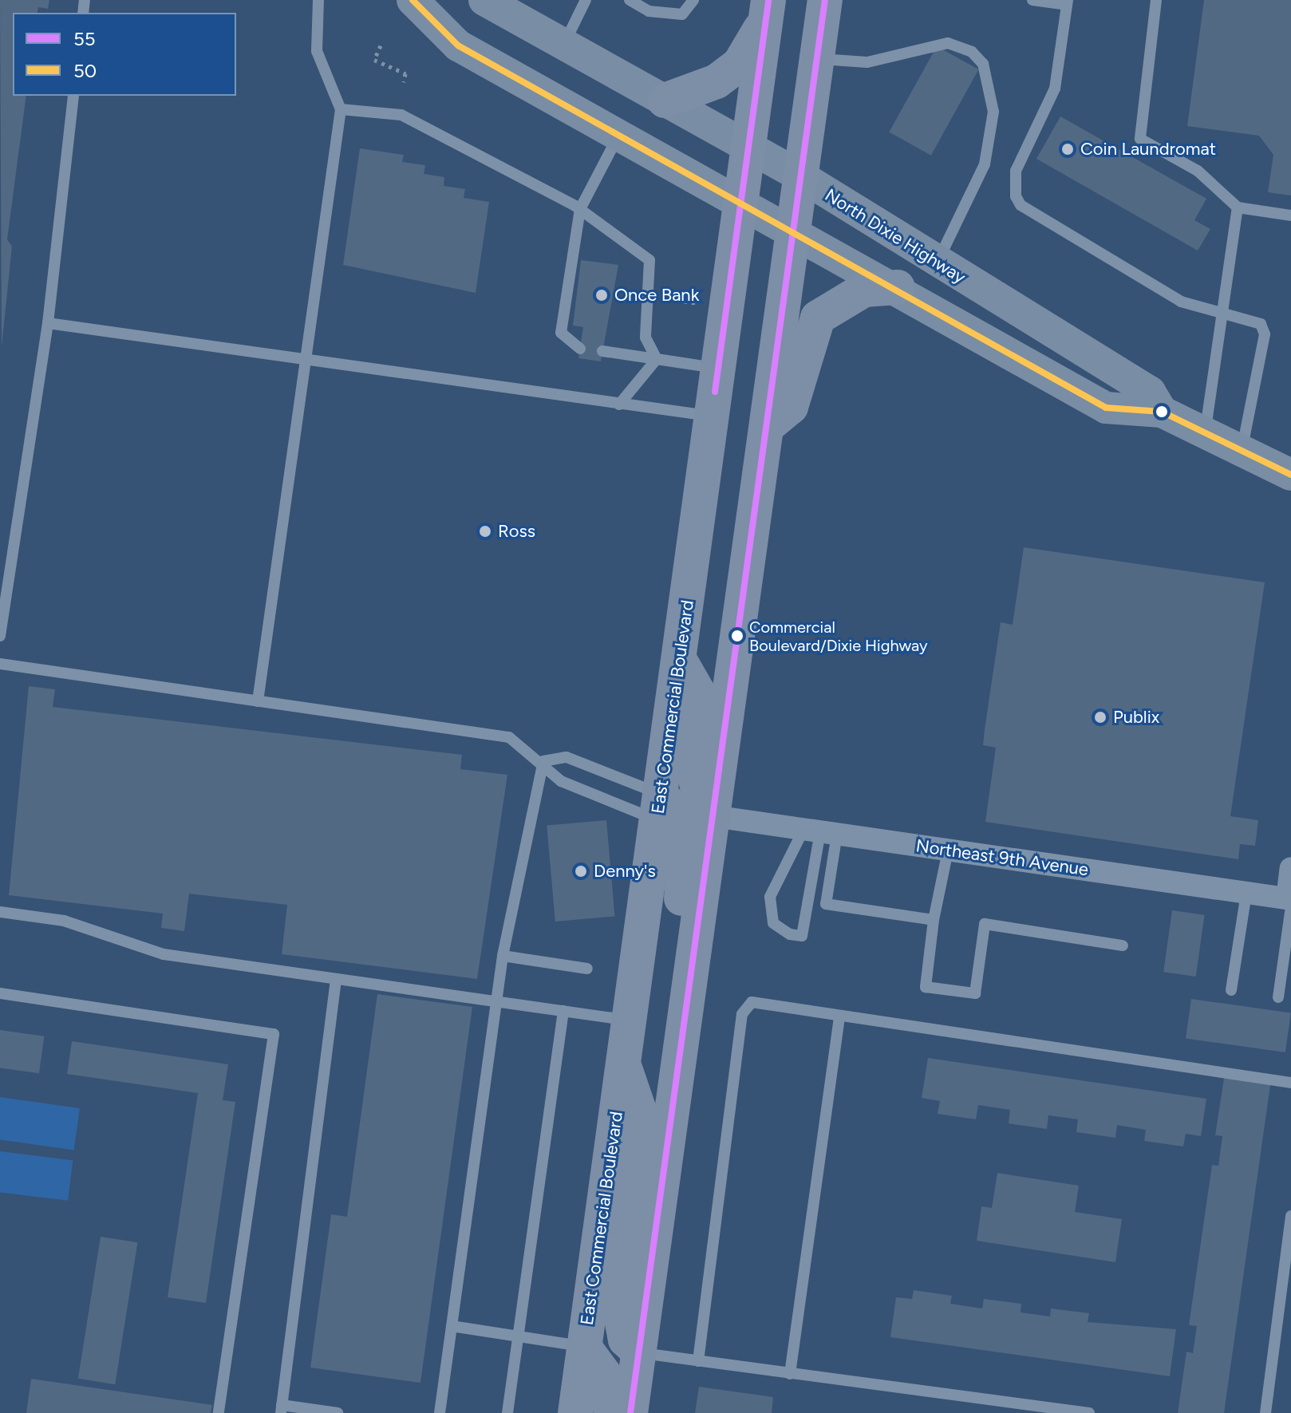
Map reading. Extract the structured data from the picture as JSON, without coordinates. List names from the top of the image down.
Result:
{
  "streets": {
    "main road": ["North Dixie Highway", "East Commercial Boulevard"],
    "street": ["Northeast 9th Avenue"]
  },
  "crossings": [
    ["North Dixie Highway", "East Commercial Boulevard"]
  ],
  "places": [
    "Coin Laundromat",
    "Once Bank",
    "Ross",
    "Commercial Boulevard/Dixie Highway",
    "Publix",
    "Denny's"
  ],
  "lines": ["transit line 55", "transit line 50"],
  "legend": ["55", "50"]
}
